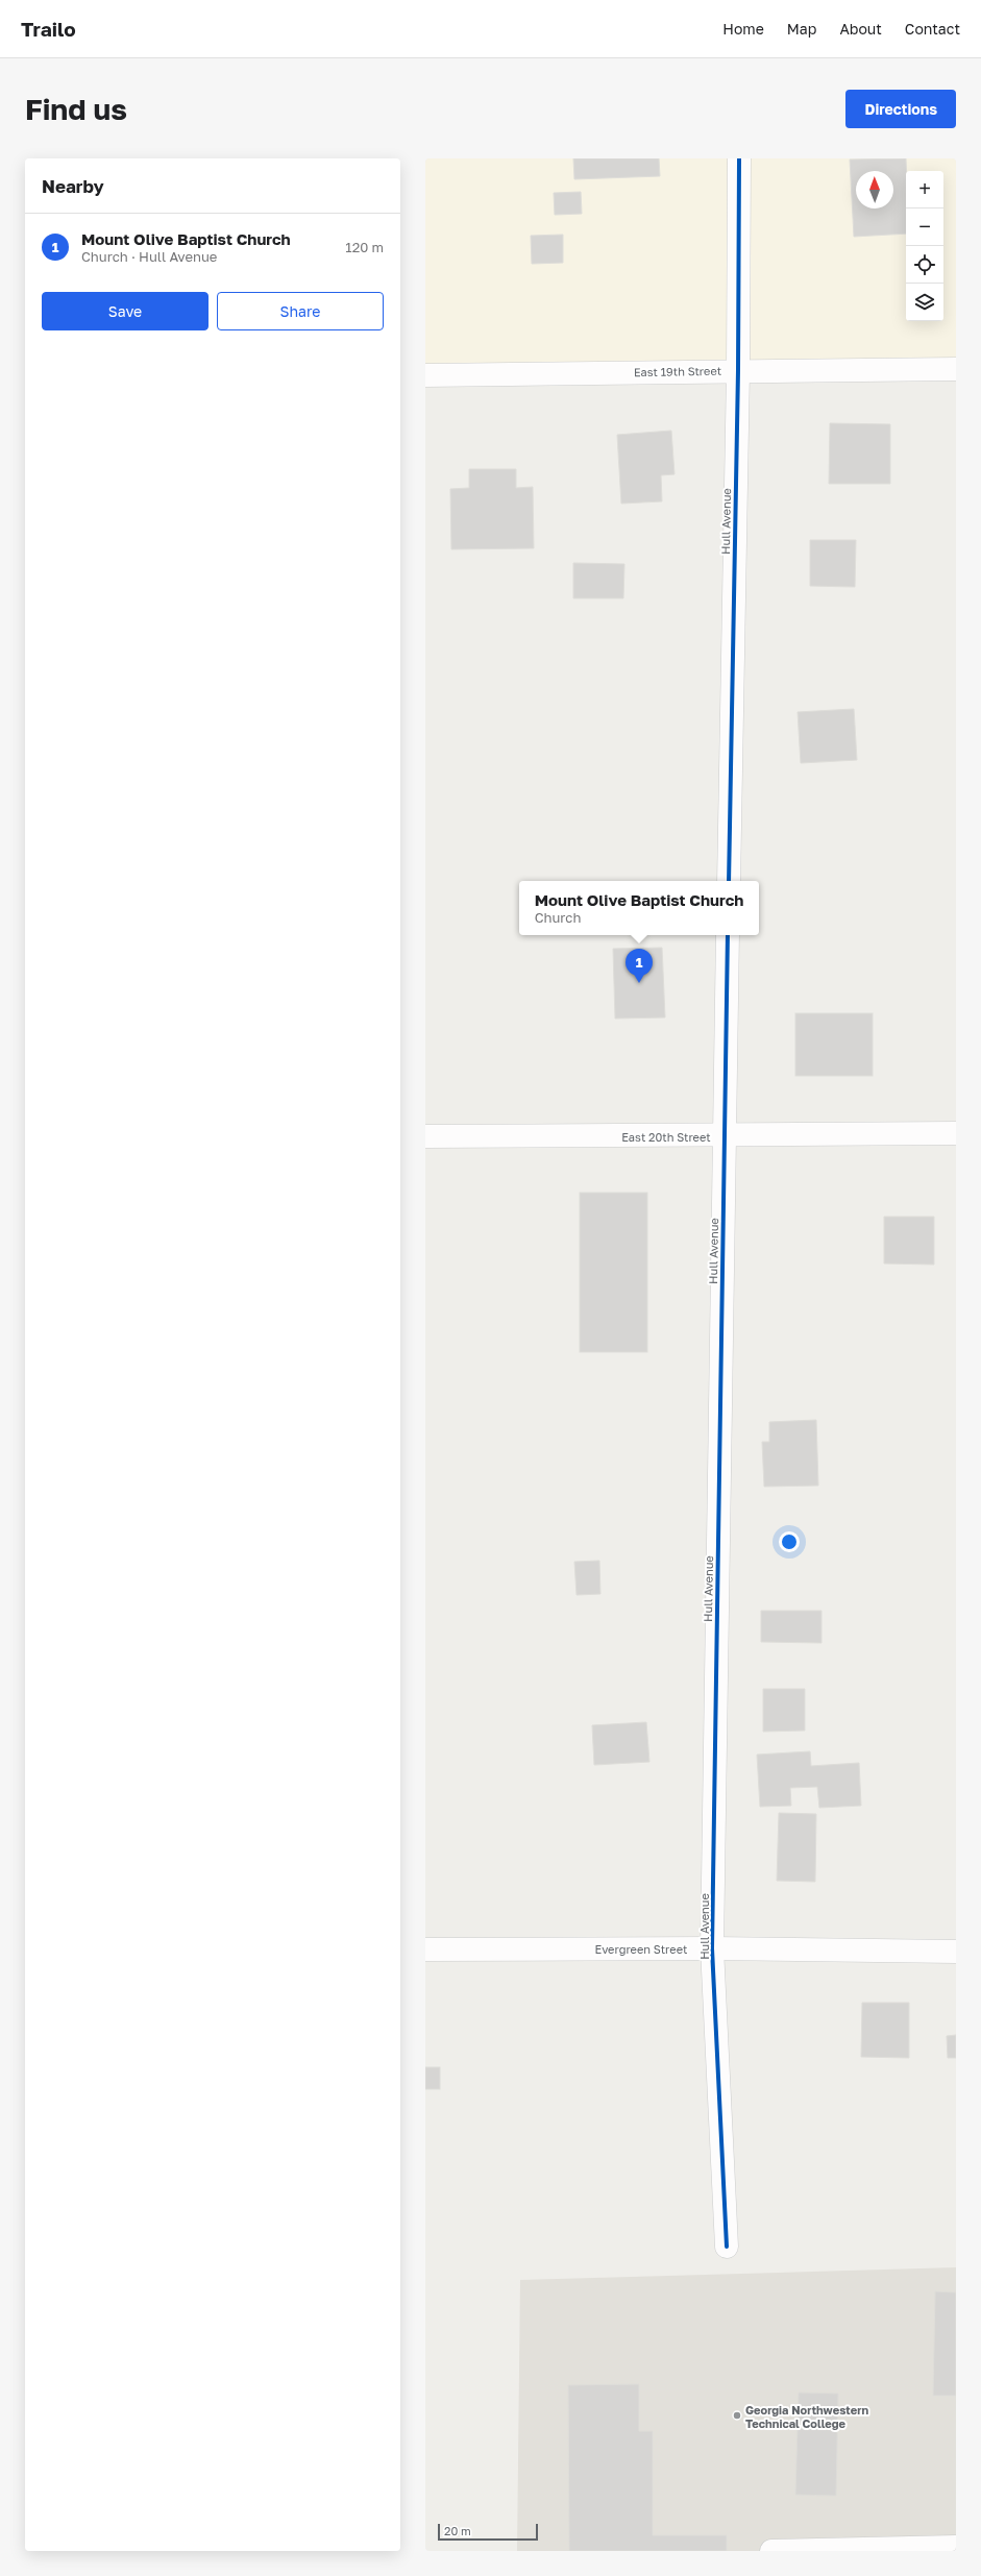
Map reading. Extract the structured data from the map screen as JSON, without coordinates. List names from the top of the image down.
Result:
{
  "streets": {
    "street": [
      "East 19th Street",
      "Hull Avenue",
      "East 20th Street",
      "Evergreen Street"
    ]
  },
  "crossings": [
    ["East 19th Street", "Hull Avenue"],
    ["Hull Avenue", "East 20th Street"],
    ["Hull Avenue", "Evergreen Street"]
  ],
  "places": ["Georgia Northwestern Technical College"],
  "scale_bar": "20 m",
  "north": "top",
  "page": {
    "header": "Trailo",
    "nav": [
      "Home",
      "Map",
      "About",
      "Contact"
    ],
    "buttons": [
      "Directions",
      ["Save", "Share"]
    ],
    "title": "Find us",
    "heading": "Nearby",
    "map_buttons": ["+", "−"],
    "list": [
      {
        "mark": "1",
        "name": "Mount Olive Baptist Church",
        "note": "Church · Hull Avenue",
        "value": "120 m"
      }
    ],
    "popup": ["Mount Olive Baptist Church", "Church"],
    "pins": "1",
    "scale": "20 m"
  }
}
